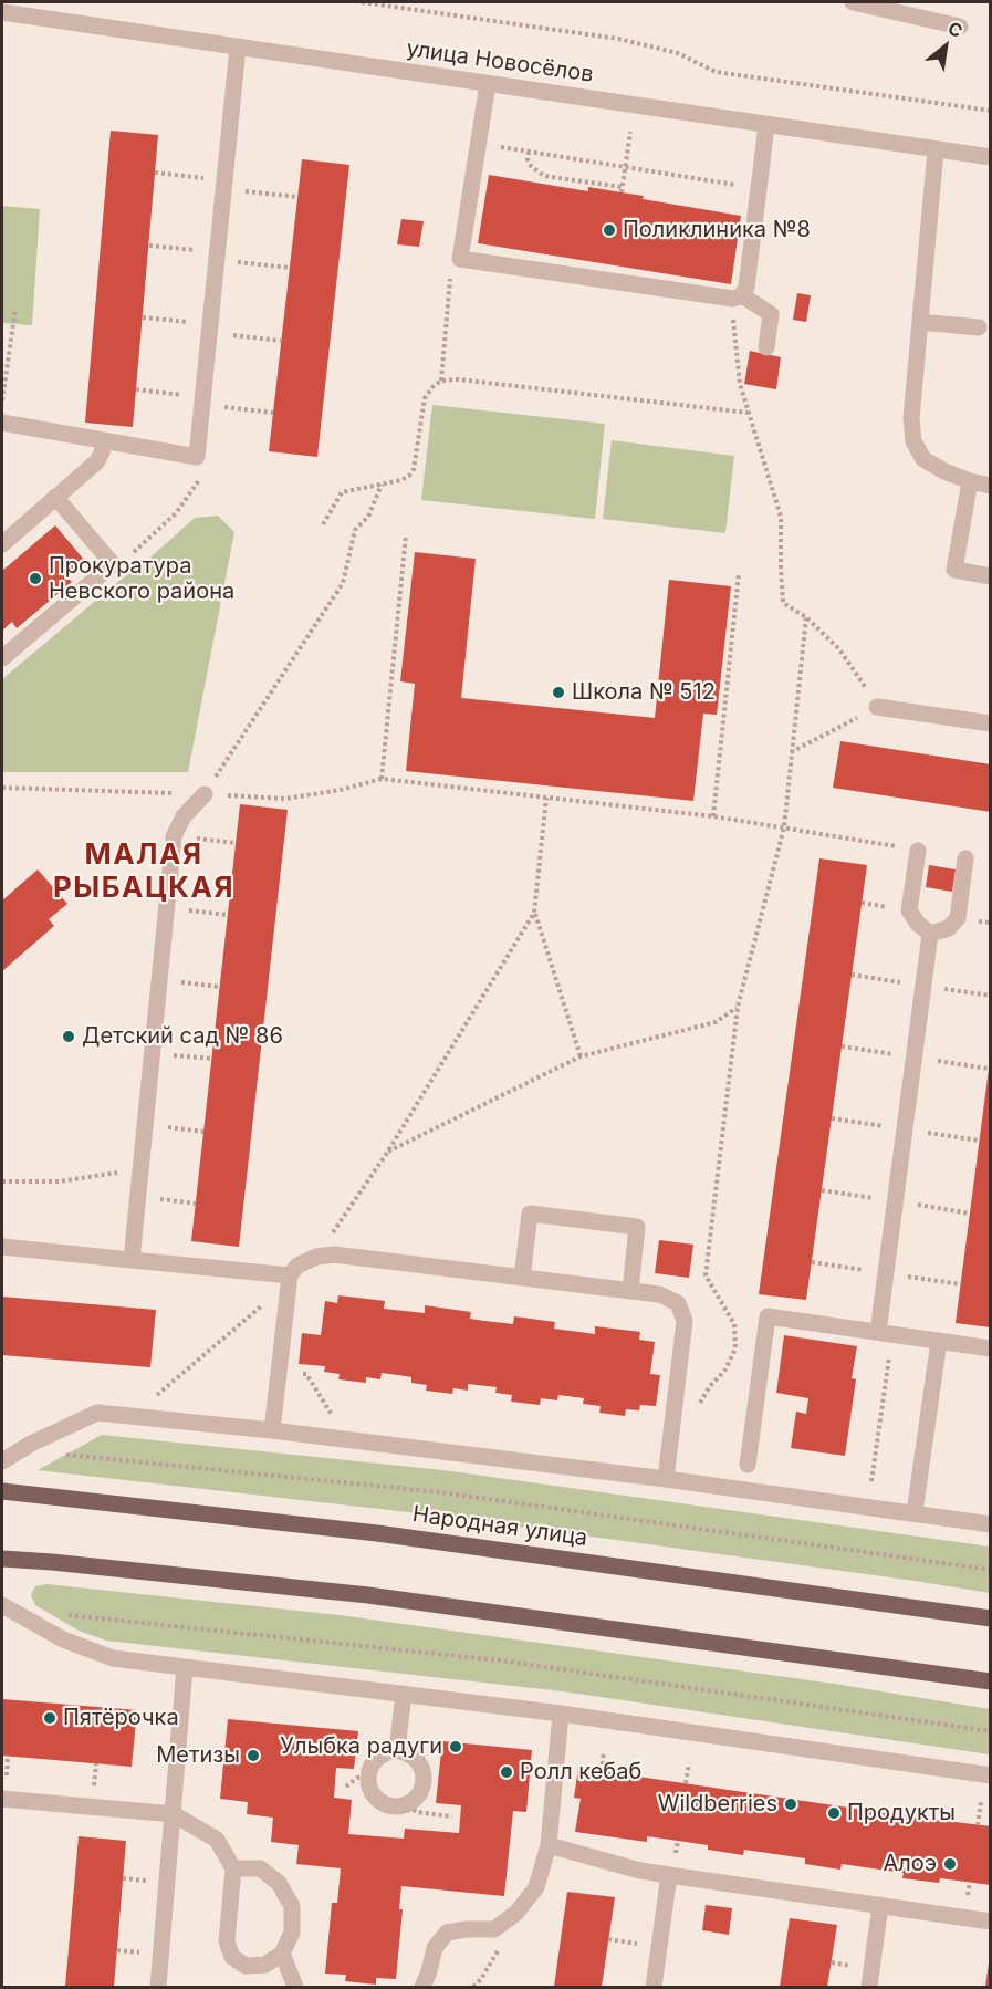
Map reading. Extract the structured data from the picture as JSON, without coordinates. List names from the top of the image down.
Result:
{
  "streets": {
    "main road": ["Народная улица"],
    "street": ["улица Новосёлов"]
  },
  "districts": ["МАЛАЯ РЫБАЦКАЯ"],
  "places": [
    "Поликлиника №8",
    "Прокуратура Невского района",
    "Школа № 512",
    "Детский сад № 86",
    "Пятёрочка",
    "Улыбка радуги",
    "Метизы",
    "Ролл кебаб",
    "Wildberries",
    "Продукты",
    "Алоэ"
  ],
  "north": "top right"
}
